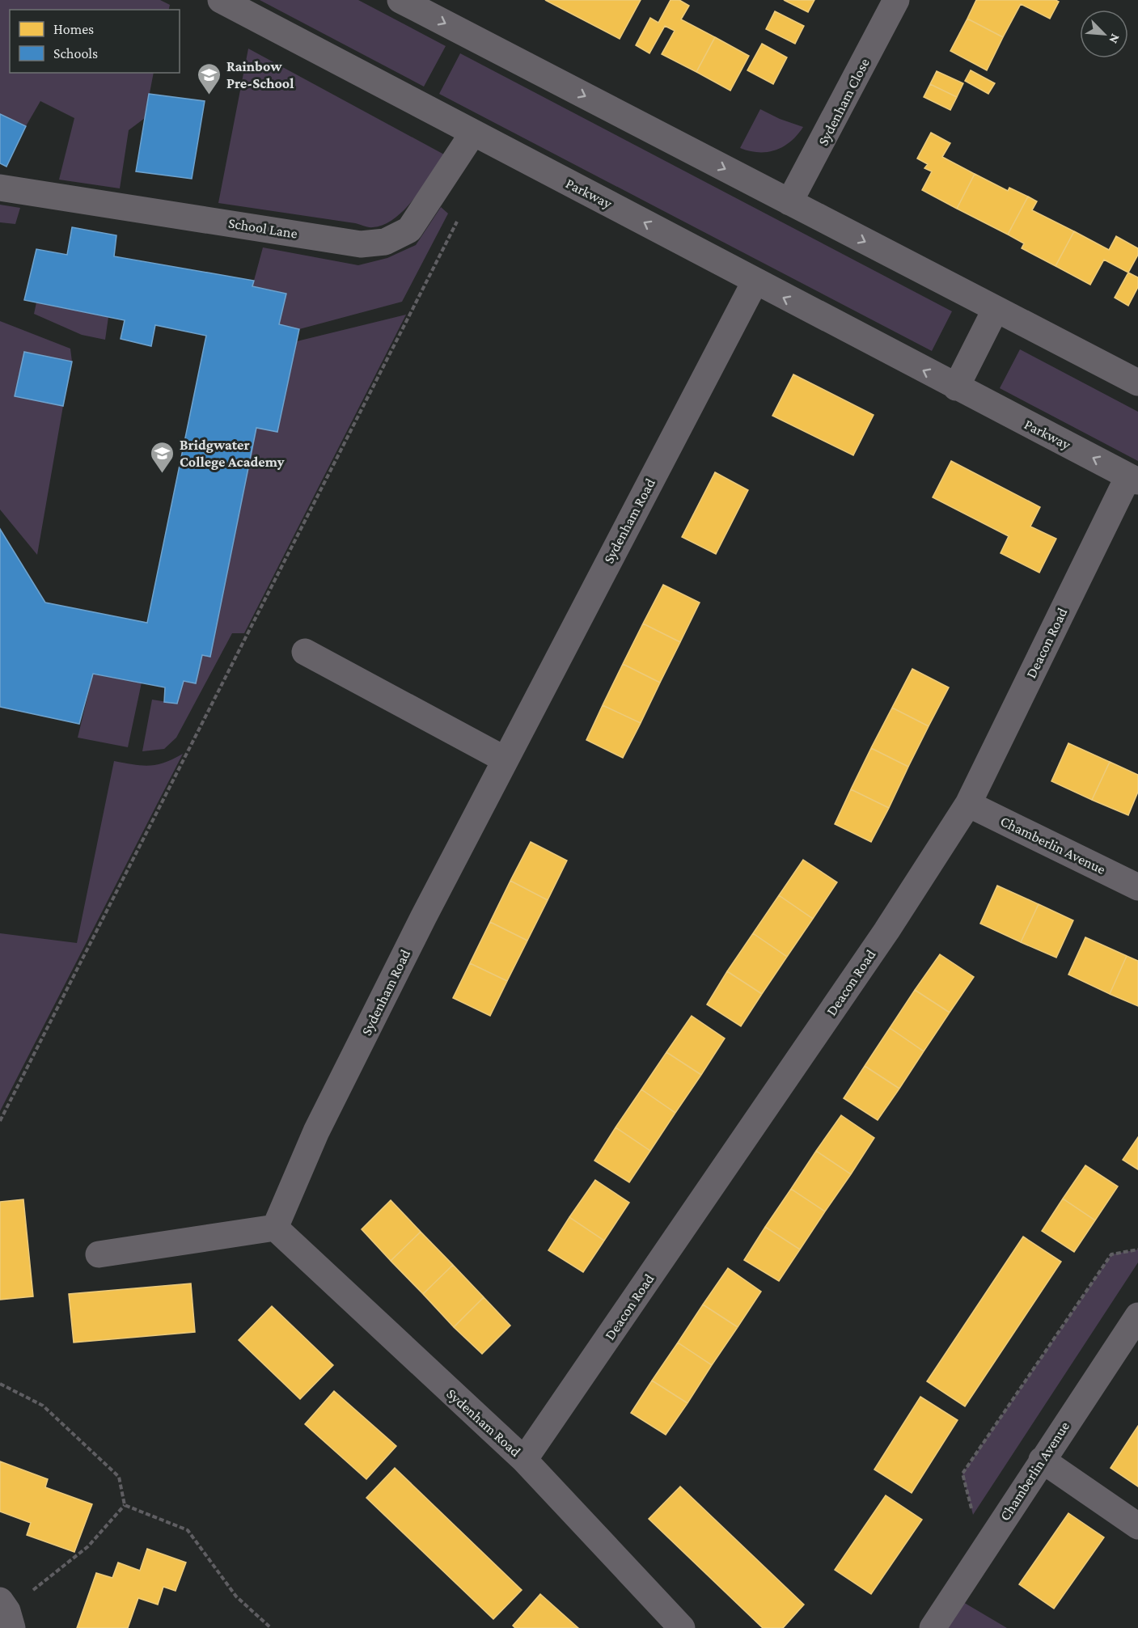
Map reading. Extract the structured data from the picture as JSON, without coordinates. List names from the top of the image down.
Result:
{
  "streets": {
    "street": [
      "Sydenham Close",
      "Parkway",
      "School Lane",
      "Sydenham Road",
      "Deacon Road",
      "Chamberlin Avenue"
    ]
  },
  "crossings": [
    ["Parkway", "School Lane"],
    ["Parkway", "Sydenham Road"],
    ["Parkway", "Deacon Road"],
    ["Sydenham Road", "Deacon Road"],
    ["Deacon Road", "Chamberlin Avenue"]
  ],
  "places": {
    "school or university": ["Rainbow Pre-School", "Bridgwater College Academy"]
  },
  "legend": ["Homes", "Schools"],
  "north": "bottom right"
}
